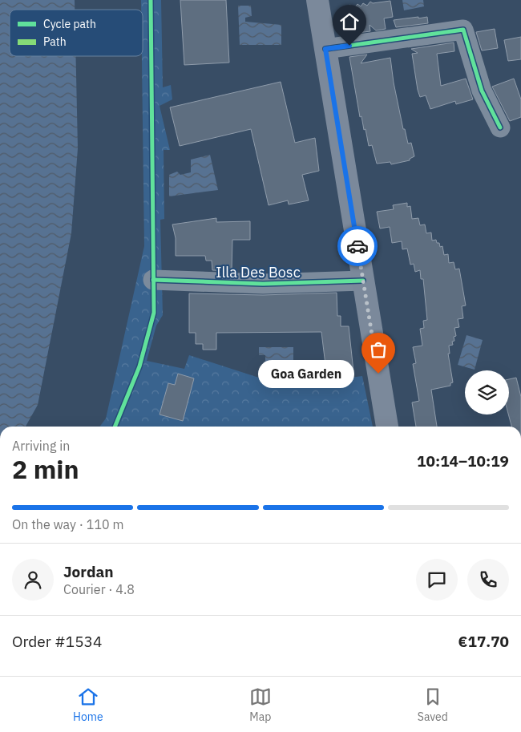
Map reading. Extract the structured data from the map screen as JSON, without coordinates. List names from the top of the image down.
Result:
{
  "streets": {
    "street": ["Illa Des Bosc"]
  },
  "places": ["Goa Garden"],
  "legend": ["Cycle path", "Path"],
  "page": {
    "bubble": "Goa Garden",
    "heading": ["2 min", "Arriving in", "10:14–10:19"],
    "panel": [
      "Jordan",
      "Courier · 4.8",
      "Order #1534",
      "€17.70"
    ],
    "bar": "On the way · 110 m",
    "tabs": ["Home", "Map", "Saved"]
  }
}
